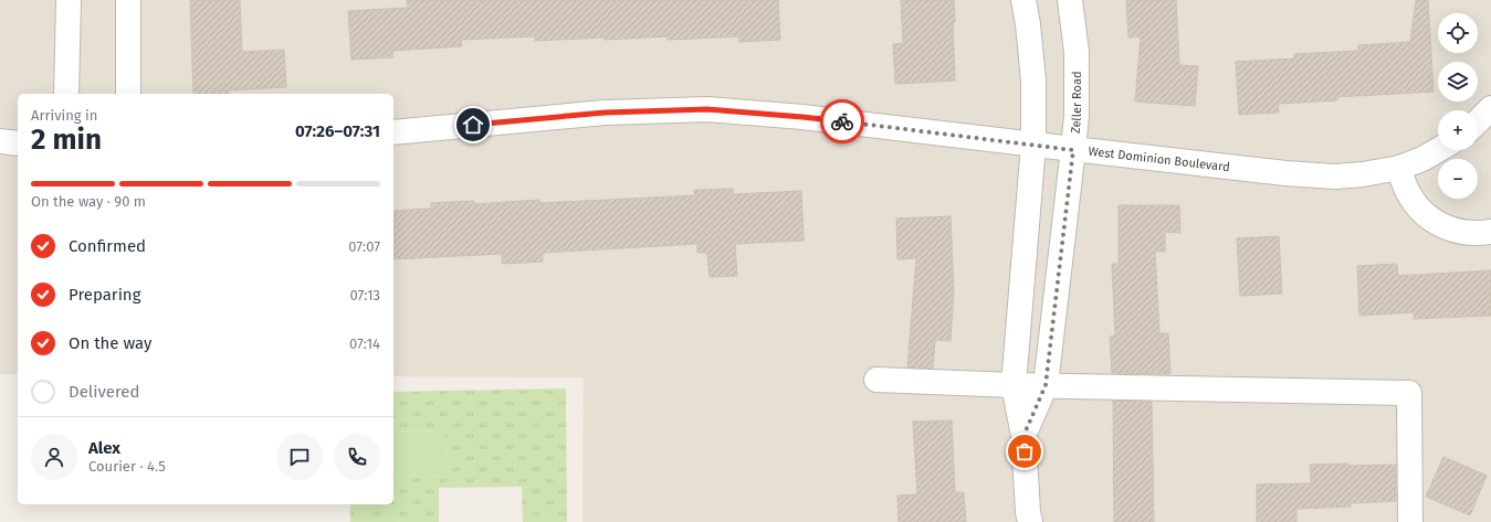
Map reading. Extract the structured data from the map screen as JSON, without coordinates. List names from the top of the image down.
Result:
{
  "streets": {
    "street": ["Zeller Road", "West Dominion Boulevard"]
  },
  "crossings": [
    ["Zeller Road", "West Dominion Boulevard"]
  ],
  "page": {
    "map_buttons": ["+", "−"],
    "heading": ["2 min", "Arriving in", "07:26–07:31"],
    "panel": ["Alex", "Courier · 4.5"],
    "bar": "On the way · 90 m",
    "list": [
      ["Confirmed", "07:07"],
      ["Preparing", "07:13"],
      ["On the way", "07:14"],
      "Delivered"
    ]
  }
}
